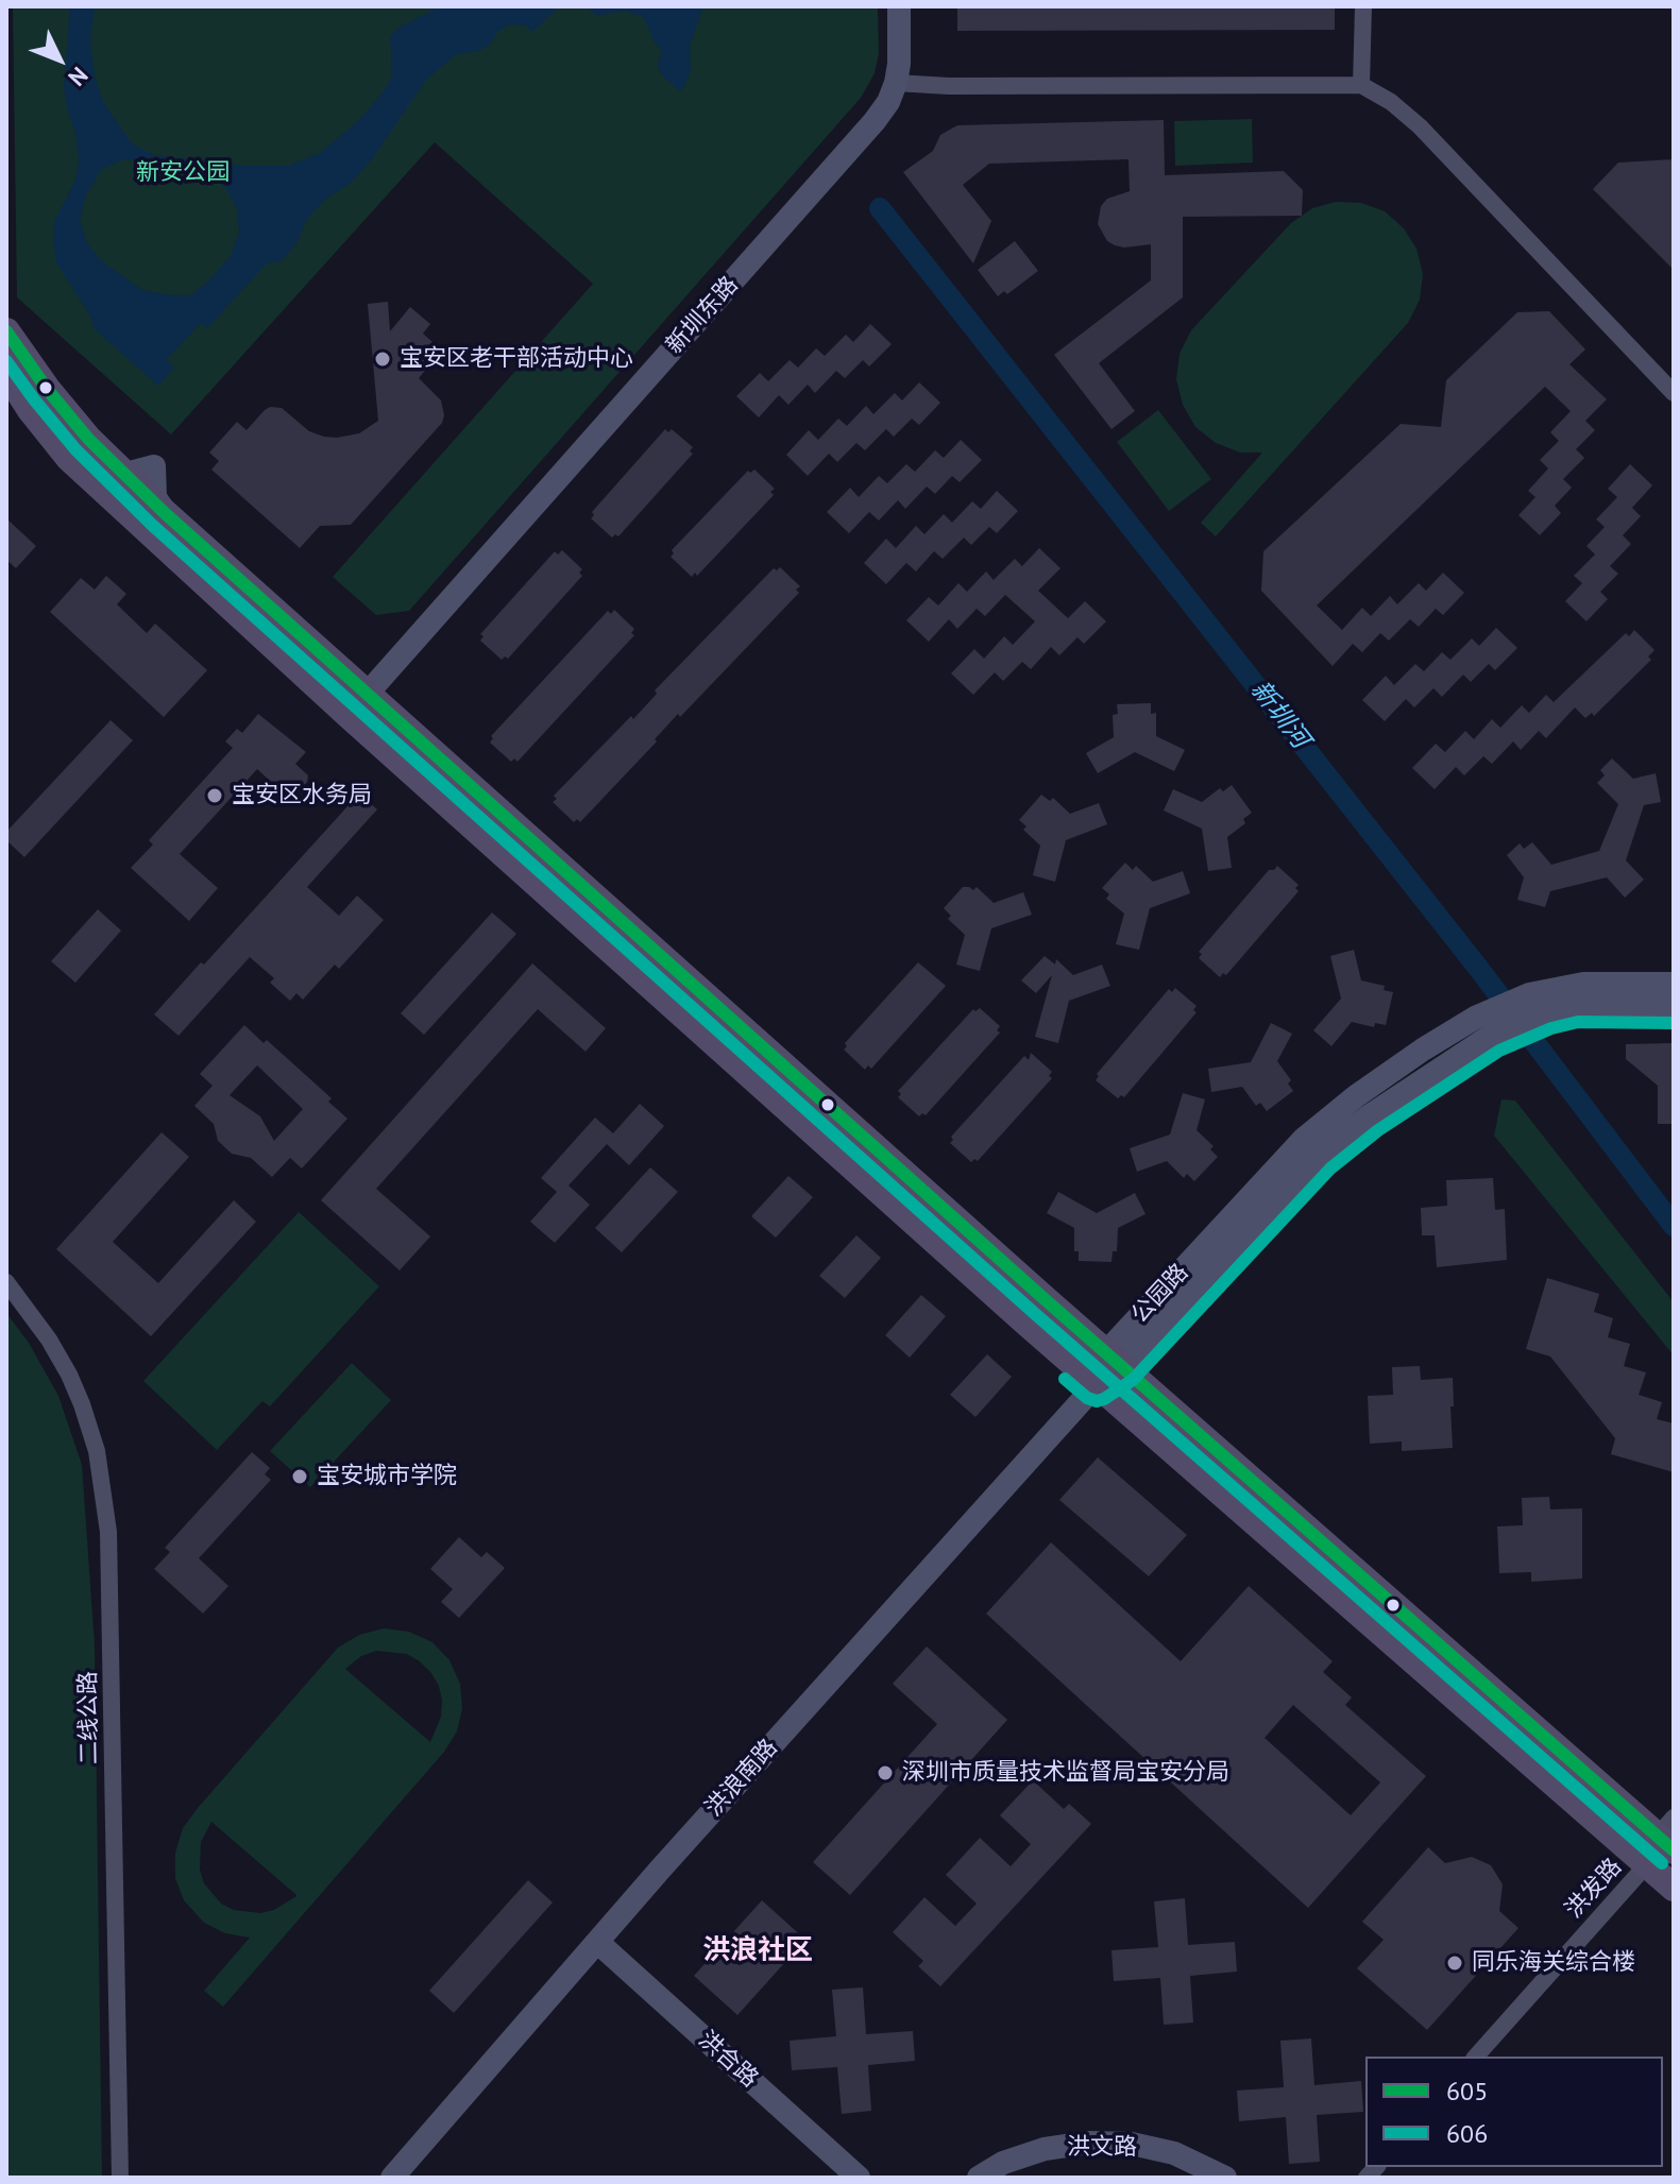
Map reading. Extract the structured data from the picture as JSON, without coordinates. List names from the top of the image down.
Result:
{
  "streets": {
    "main road": [
      "新圳东路",
      "公园路",
      "洪浪南路",
      "洪合路",
      "洪文路"
    ],
    "street": ["二线公路", "洪发路"]
  },
  "crossings": [
    ["公园路", "洪浪南路"],
    ["洪浪南路", "洪合路"]
  ],
  "districts": ["洪浪社区"],
  "water": ["新圳河"],
  "parks": ["新安公园"],
  "places": [
    "宝安区老干部活动中心",
    "宝安区水务局",
    "宝安城市学院",
    "深圳市质量技术监督局宝安分局",
    "同乐海关综合楼"
  ],
  "lines": ["transit line 605", "transit line 606"],
  "legend": ["605", "606"],
  "north": "bottom right"
}
